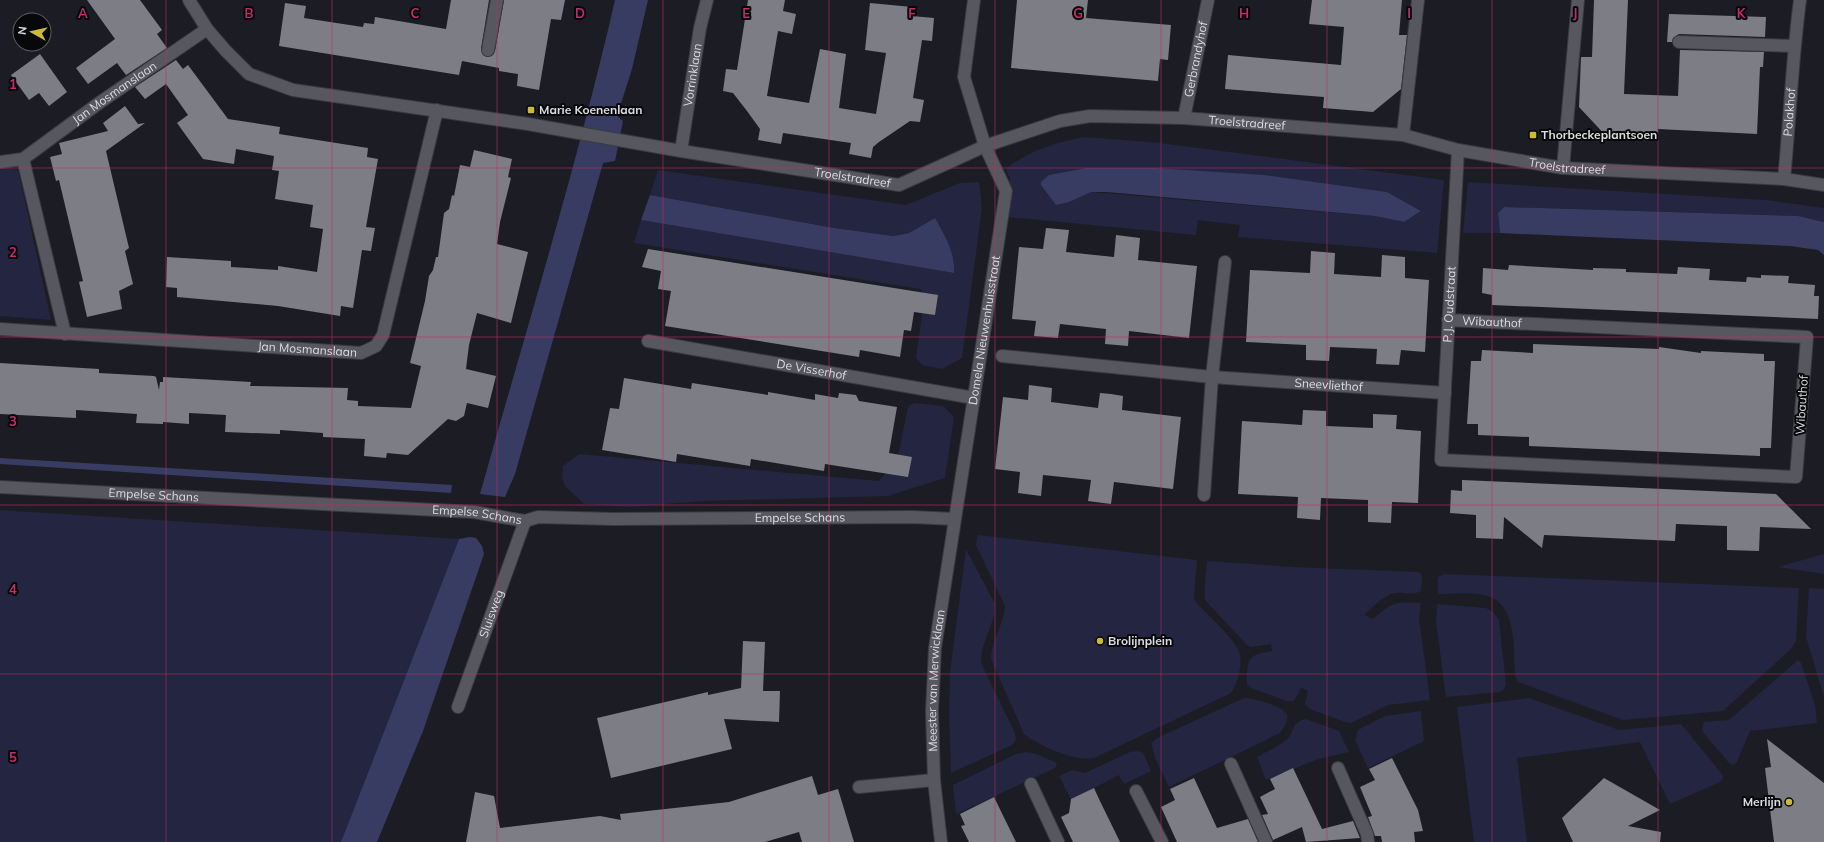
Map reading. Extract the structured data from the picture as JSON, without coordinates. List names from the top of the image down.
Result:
{
  "streets": {
    "street": [
      "Gerbrandyhof",
      "Vorrinklaan",
      "Jan Mosmanslaan",
      "Polakhof",
      "Troelstradreef",
      "P.J. Oudstraat",
      "Wibauthof",
      "Domela Nieuwenhuisstraat",
      "De Visserhof",
      "Sneevliethof",
      "Empelse Schans",
      "Sluisweg",
      "Meester van Merwicklaan"
    ]
  },
  "crossings": [
    ["Gerbrandyhof", "Troelstradreef"],
    ["Vorrinklaan", "Troelstradreef"],
    ["Polakhof", "Troelstradreef"],
    ["Troelstradreef", "P.J. Oudstraat"],
    ["Troelstradreef", "Domela Nieuwenhuisstraat"],
    ["P.J. Oudstraat", "Wibauthof"],
    ["P.J. Oudstraat", "Sneevliethof"],
    ["Domela Nieuwenhuisstraat", "De Visserhof"],
    ["Domela Nieuwenhuisstraat", "Empelse Schans"],
    ["Domela Nieuwenhuisstraat", "Meester van Merwicklaan"],
    ["Empelse Schans", "Sluisweg"],
    ["Empelse Schans", "Meester van Merwicklaan"]
  ],
  "places": {
    "transit": ["Marie Koenenlaan", "Thorbeckeplantsoen"],
    "other": ["Brolijnplein", "Merlijn"]
  },
  "north": "left",
  "grid": {
    "columns": [
      "A",
      "B",
      "C",
      "D",
      "E",
      "F",
      "G",
      "H",
      "I",
      "J",
      "K"
    ],
    "rows": [
      "1",
      "2",
      "3",
      "4",
      "5"
    ]
  }
}
